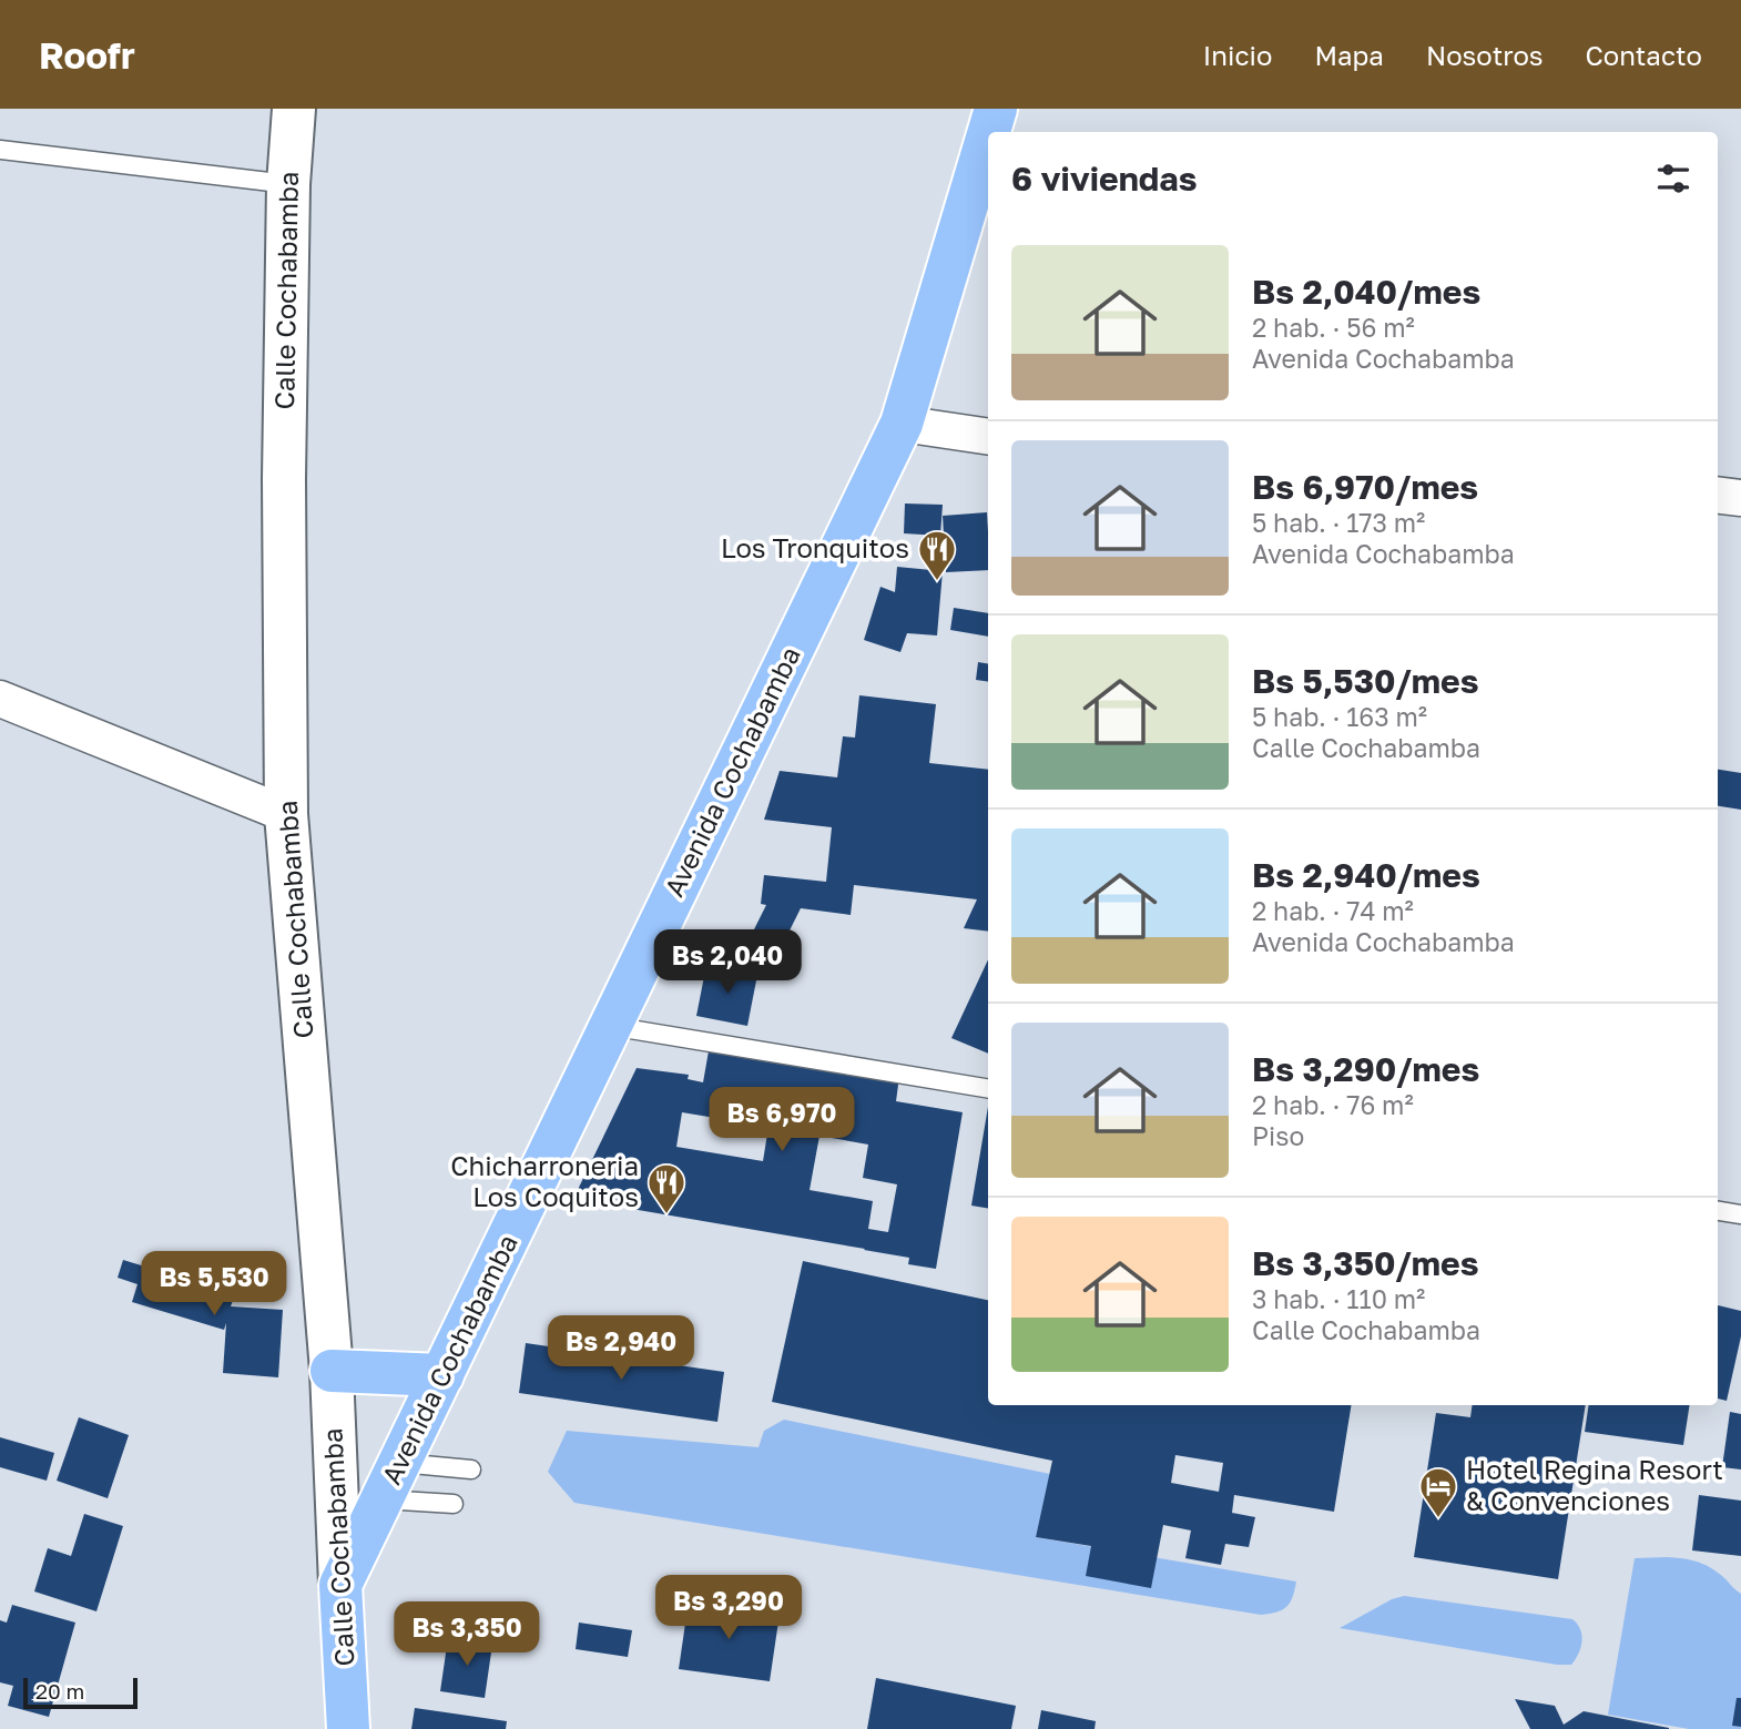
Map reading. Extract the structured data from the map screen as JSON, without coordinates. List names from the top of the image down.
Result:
{
  "streets": {
    "main road": ["Calle Cochabamba", "Avenida Cochabamba"]
  },
  "crossings": [
    ["Calle Cochabamba", "Avenida Cochabamba"]
  ],
  "places": {
    "restaurant": ["Los Tronquitos", "Chicharroneria Los Coquitos"],
    "hotel": ["Hotel Regina Resort & Convenciones"]
  },
  "scale_bar": "20 m",
  "page": {
    "header": "Roofr",
    "nav": [
      "Inicio",
      "Mapa",
      "Nosotros",
      "Contacto"
    ],
    "heading": "6 viviendas",
    "list": [
      {
        "name": "Bs 2,040/mes",
        "note": "2 hab. · 56 m² · Avenida Cochabamba"
      },
      {
        "name": "Bs 6,970/mes",
        "note": "5 hab. · 173 m² · Avenida Cochabamba"
      },
      {
        "name": "Bs 5,530/mes",
        "note": "5 hab. · 163 m² · Calle Cochabamba"
      },
      {
        "name": "Bs 2,940/mes",
        "note": "2 hab. · 74 m² · Avenida Cochabamba"
      },
      {
        "name": "Bs 3,290/mes",
        "note": "2 hab. · 76 m² · Piso"
      },
      {
        "name": "Bs 3,350/mes",
        "note": "3 hab. · 110 m² · Calle Cochabamba"
      }
    ],
    "price": [
      "Bs 2,040",
      "Bs 6,970",
      "Bs 5,530",
      "Bs 2,940",
      "Bs 3,290",
      "Bs 3,350"
    ],
    "scale": "20 m"
  }
}
